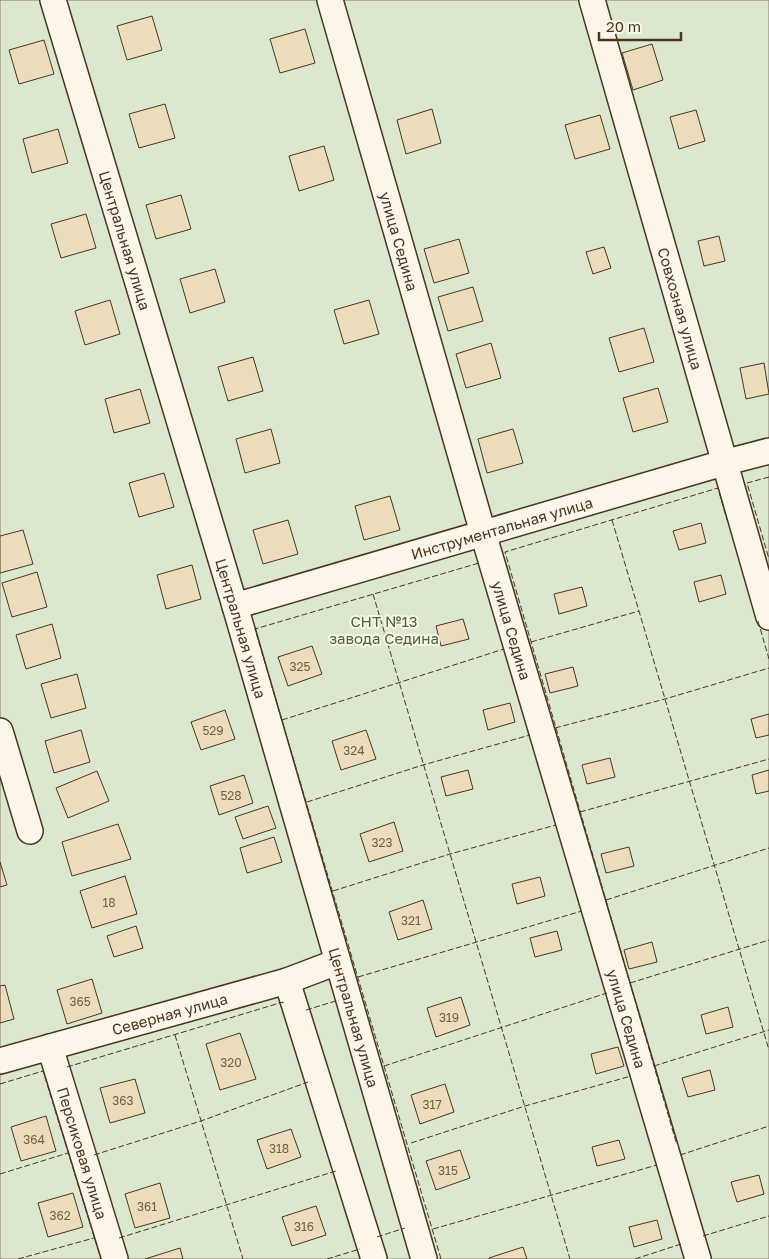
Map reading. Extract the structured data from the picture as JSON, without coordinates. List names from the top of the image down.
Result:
{
  "streets": {
    "street": [
      "Центральная улица",
      "улица Седина",
      "Совхозная улица",
      "Инструментальная улица",
      "Северная улица",
      "Персиковая улица"
    ]
  },
  "crossings": [
    ["Центральная улица", "Инструментальная улица"],
    ["Центральная улица", "Северная улица"],
    ["улица Седина", "Инструментальная улица"],
    ["Совхозная улица", "Инструментальная улица"],
    ["Северная улица", "Персиковая улица"]
  ],
  "parks": ["СНТ №13 завода Седина"],
  "house_numbers": [
    "325",
    "529",
    "324",
    "528",
    "323",
    "18",
    "321",
    "365",
    "319",
    "320",
    "363",
    "317",
    "364",
    "318",
    "315",
    "361",
    "362",
    "316"
  ],
  "scale_bar": "20 m"
}
